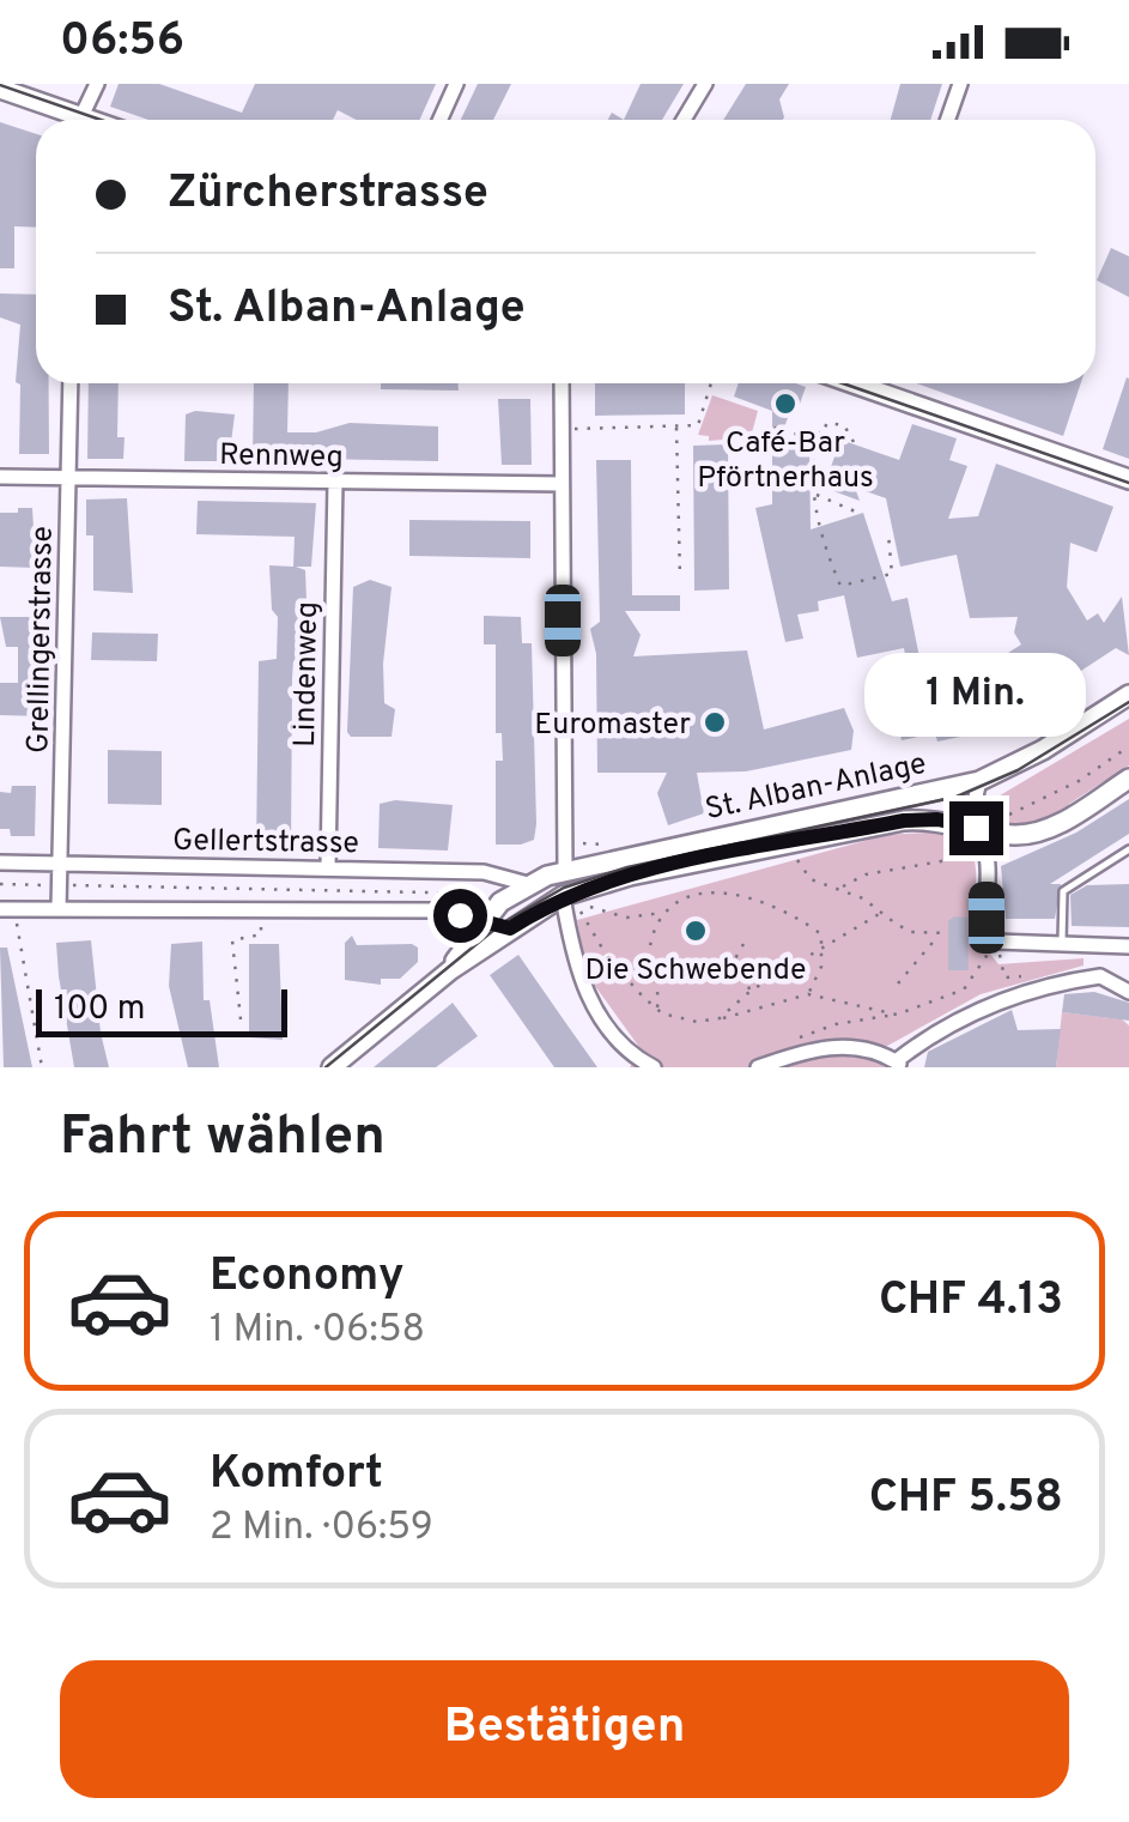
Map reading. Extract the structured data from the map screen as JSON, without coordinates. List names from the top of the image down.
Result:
{
  "streets": {
    "main road": ["St. Alban-Anlage"],
    "street": [
      "Rennweg",
      "Grellingerstrasse",
      "Lindenweg",
      "Gellertstrasse"
    ]
  },
  "crossings": [
    ["Rennweg", "Grellingerstrasse"],
    ["Rennweg", "Lindenweg"],
    ["Grellingerstrasse", "Gellertstrasse"],
    ["Lindenweg", "Gellertstrasse"],
    ["St. Alban-Anlage", "Gellertstrasse"]
  ],
  "places": ["Café-Bar Pförtnerhaus", "Euromaster", "Die Schwebende"],
  "scale_bar": "100 m",
  "page": {
    "status": "06:56",
    "banner": ["Zürcherstrasse", "St. Alban-Anlage"],
    "bubble": "1 Min.",
    "scale": "100 m",
    "heading": "Fahrt wählen",
    "list": [
      {
        "name": "Economy",
        "note": "1 Min. · 06:58",
        "value": "CHF 4.13"
      },
      {
        "name": "Komfort",
        "note": "2 Min. · 06:59",
        "value": "CHF 5.58"
      }
    ],
    "buttons": "Bestätigen"
  }
}
